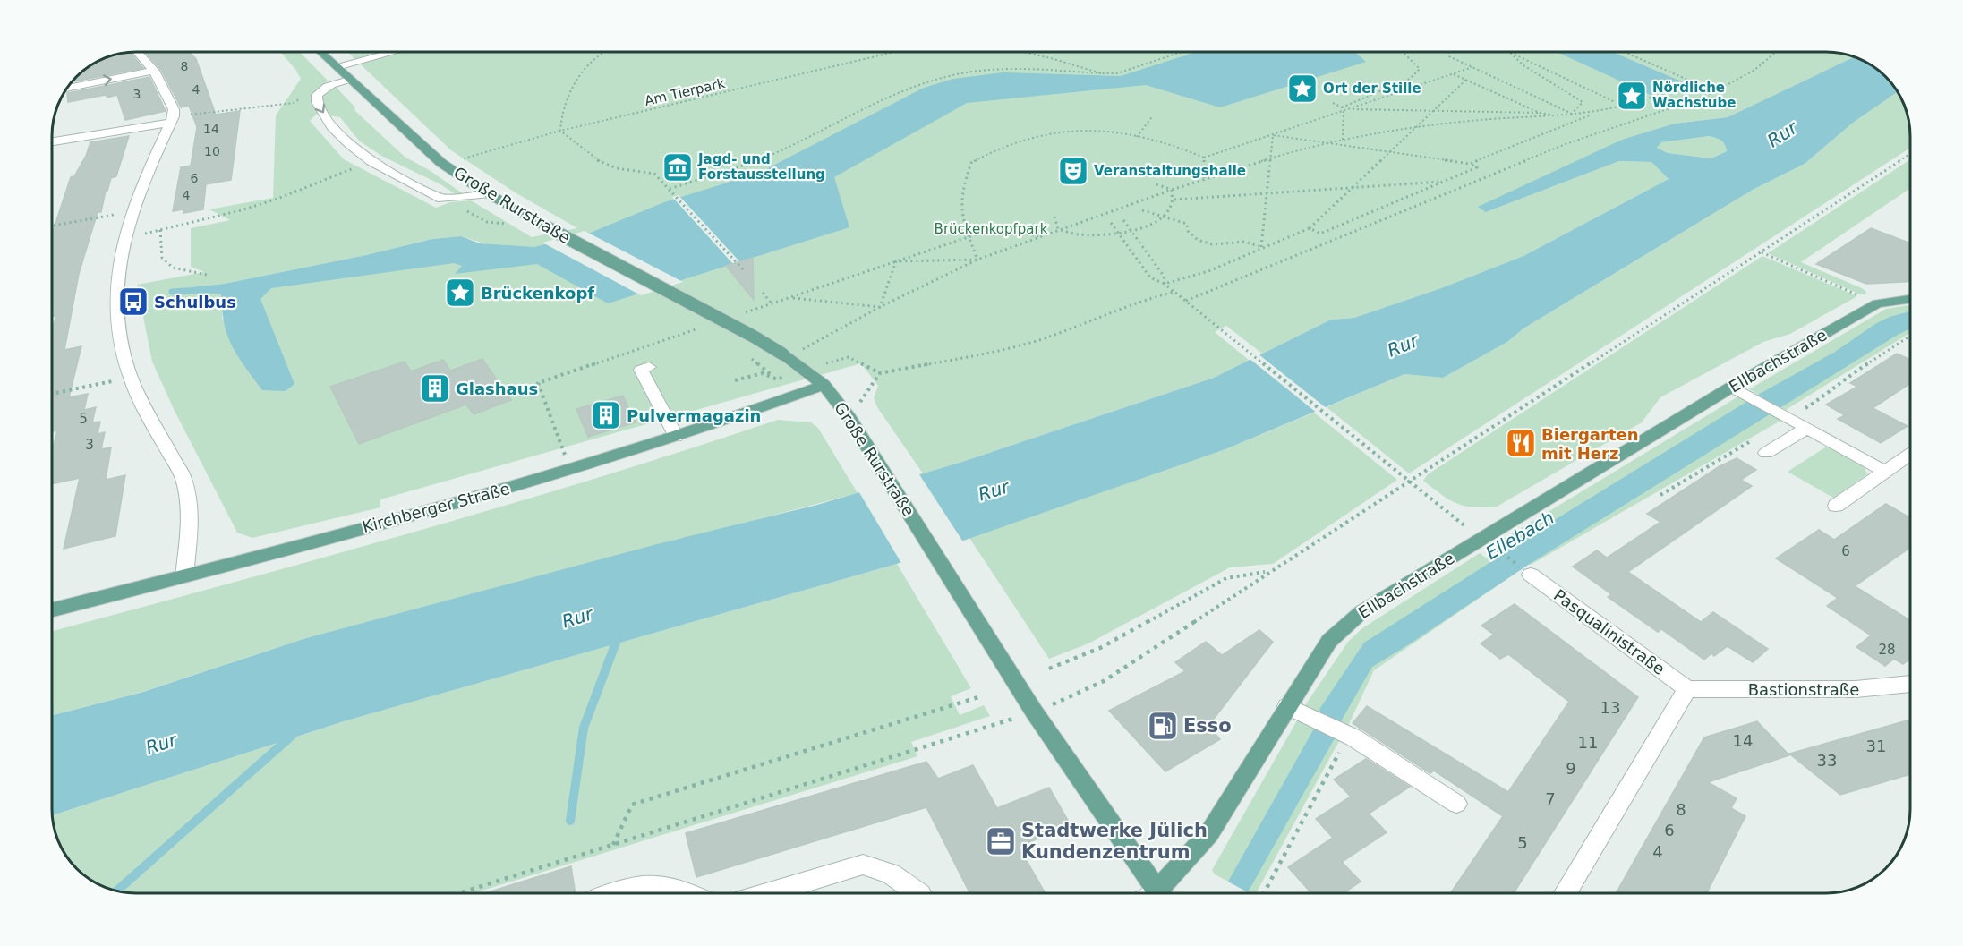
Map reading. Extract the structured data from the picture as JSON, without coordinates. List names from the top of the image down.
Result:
{
  "streets": {
    "main road": ["Große Rurstraße", "Ellbachstraße", "Kirchberger Straße"],
    "street": ["Pasqualinistraße", "Bastionstraße"],
    "path": ["Am Tierpark"]
  },
  "crossings": [
    ["Am Tierpark", "Große Rurstraße"],
    ["Große Rurstraße", "Kirchberger Straße"],
    ["Pasqualinistraße", "Bastionstraße"]
  ],
  "water": ["Rur", "Ellebach"],
  "parks": ["Brückenkopfpark"],
  "places": {
    "place": ["Ort der Stille", "Nördliche Wachstube", "Brückenkopf"],
    "museum": ["Jagd- und Forstausstellung"],
    "theatre": ["Veranstaltungshalle"],
    "bus stop": ["Schulbus"],
    "building": ["Glashaus", "Pulvermagazin"],
    "restaurant": ["Biergarten mit Herz"],
    "fuel station": ["Esso"],
    "office": ["Stadtwerke Jülich Kundenzentrum"]
  },
  "house_numbers": [
    "8",
    "4",
    "3",
    "14",
    "10",
    "6",
    "4",
    "5",
    "3",
    "6",
    "28",
    "13",
    "14",
    "11",
    "31",
    "33",
    "9",
    "7",
    "8",
    "6",
    "5",
    "4"
  ]
}
